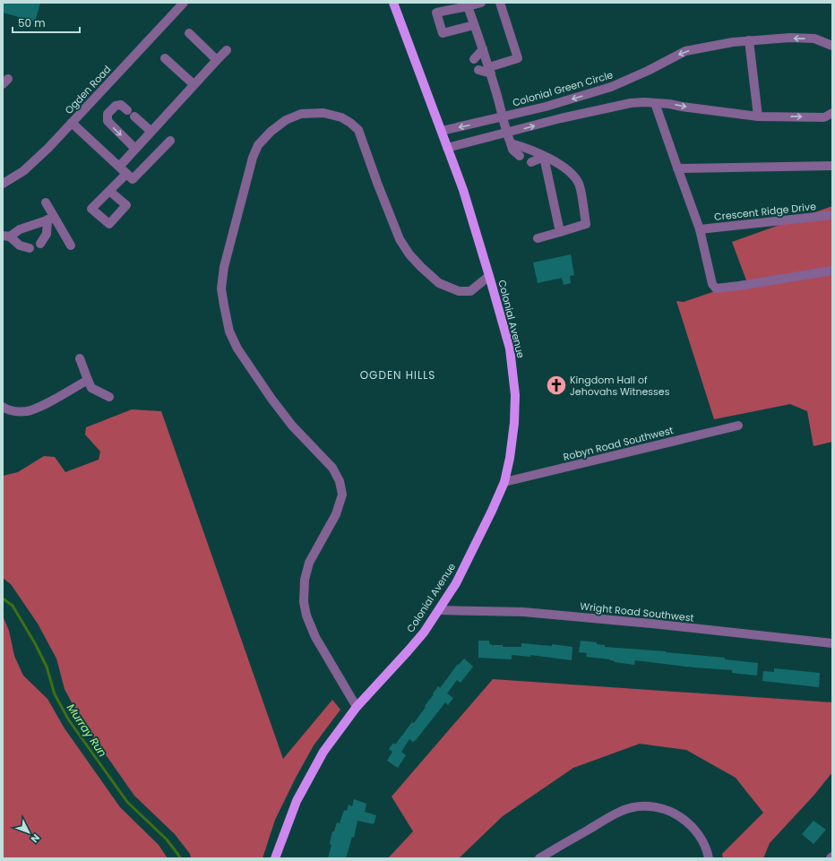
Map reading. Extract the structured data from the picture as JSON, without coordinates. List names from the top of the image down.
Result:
{
  "streets": {
    "main road": ["Colonial Avenue"],
    "street": [
      "Colonial Green Circle",
      "Ogden Road",
      "Crescent Ridge Drive",
      "Robyn Road Southwest",
      "Wright Road Southwest"
    ]
  },
  "crossings": [
    ["Colonial Green Circle", "Colonial Avenue"],
    ["Colonial Avenue", "Robyn Road Southwest"],
    ["Colonial Avenue", "Wright Road Southwest"]
  ],
  "districts": ["OGDEN HILLS"],
  "water": ["Murray Run"],
  "places": {
    "church": ["Kingdom Hall of Jehovahs Witnesses"]
  },
  "scale_bar": "50 m",
  "north": "bottom right"
}
